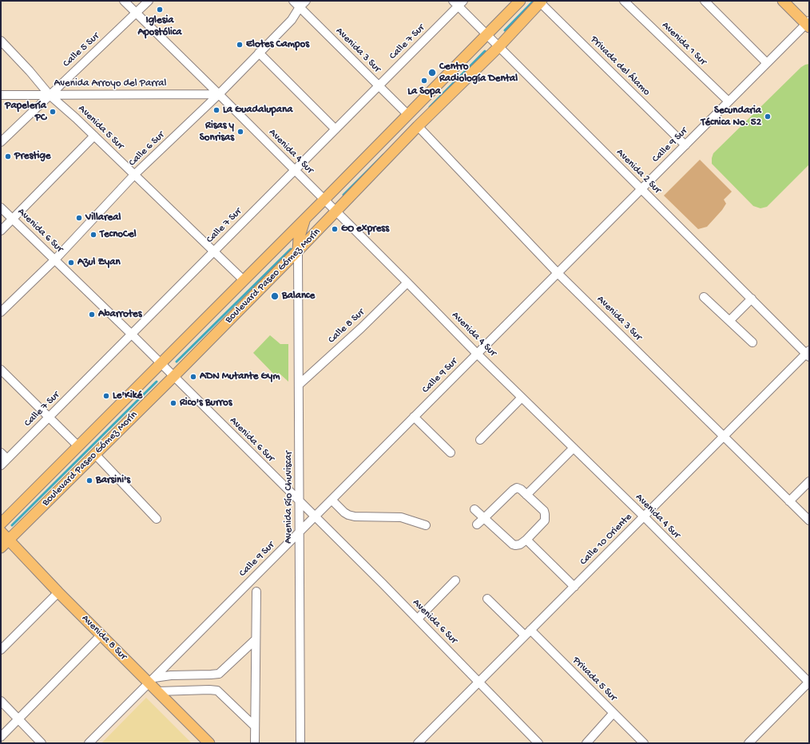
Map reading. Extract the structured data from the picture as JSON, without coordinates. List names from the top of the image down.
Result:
{
  "streets": {
    "main road": ["Boulevard Paseo Gómez Morín", "Avenida 8 Sur"],
    "street": [
      "Calle 7 Sur",
      "Avenida 1 Sur",
      "Calle 5 Sur",
      "Avenida 3 Sur",
      "Privada del Álamo",
      "Avenida Arroyo del Parral",
      "Avenida 5 Sur",
      "Calle 9 Sur",
      "Calle 6 Sur",
      "Avenida 4 Sur",
      "Avenida 2 Sur",
      "Avenida 6 Sur",
      "Calle 8 Sur",
      "Avenida Río Chuviscar",
      "Calle 10 Oriente",
      "Privada 5 Sur"
    ]
  },
  "crossings": [
    ["Calle 7 Sur", "Avenida 3 Sur"],
    ["Calle 7 Sur", "Avenida 5 Sur"],
    ["Calle 7 Sur", "Avenida 4 Sur"],
    ["Calle 7 Sur", "Avenida 2 Sur"],
    ["Calle 7 Sur", "Avenida 6 Sur"],
    ["Avenida 1 Sur", "Calle 9 Sur"],
    ["Calle 5 Sur", "Avenida Arroyo del Parral"],
    ["Calle 5 Sur", "Avenida 5 Sur"],
    ["Calle 5 Sur", "Avenida 4 Sur"],
    ["Avenida 3 Sur", "Calle 9 Sur"],
    ["Avenida 3 Sur", "Calle 6 Sur"],
    ["Avenida 3 Sur", "Boulevard Paseo Gómez Morín"],
    ["Avenida 3 Sur", "Calle 10 Oriente"],
    ["Privada del Álamo", "Calle 9 Sur"],
    ["Privada del Álamo", "Boulevard Paseo Gómez Morín"],
    ["Avenida Arroyo del Parral", "Avenida 5 Sur"],
    ["Avenida Arroyo del Parral", "Calle 6 Sur"],
    ["Avenida Arroyo del Parral", "Avenida 4 Sur"],
    ["Avenida 5 Sur", "Calle 6 Sur"],
    ["Avenida 5 Sur", "Boulevard Paseo Gómez Morín"],
    ["Calle 9 Sur", "Avenida 4 Sur"],
    ["Calle 9 Sur", "Avenida 2 Sur"],
    ["Calle 9 Sur", "Avenida 6 Sur"],
    ["Calle 9 Sur", "Avenida Río Chuviscar"],
    ["Calle 9 Sur", "Avenida 8 Sur"],
    ["Calle 6 Sur", "Avenida 4 Sur"],
    ["Calle 6 Sur", "Avenida 6 Sur"],
    ["Avenida 4 Sur", "Boulevard Paseo Gómez Morín"],
    ["Avenida 4 Sur", "Calle 8 Sur"],
    ["Avenida 4 Sur", "Calle 10 Oriente"],
    ["Avenida 2 Sur", "Boulevard Paseo Gómez Morín"],
    ["Avenida 2 Sur", "Calle 10 Oriente"],
    ["Avenida 6 Sur", "Boulevard Paseo Gómez Morín"],
    ["Avenida 6 Sur", "Avenida Río Chuviscar"],
    ["Avenida 6 Sur", "Calle 10 Oriente"],
    ["Boulevard Paseo Gómez Morín", "Avenida Río Chuviscar"],
    ["Boulevard Paseo Gómez Morín", "Avenida 8 Sur"],
    ["Calle 8 Sur", "Avenida Río Chuviscar"],
    ["Calle 10 Oriente", "Privada 5 Sur"]
  ],
  "places": [
    "Iglesia Apostólica",
    "Elotes Campos",
    "Centro Radiología Dental",
    "La Sopa",
    "La Guadalupana",
    "Papelería PC",
    "Secundaria Técnica No. 52",
    "Risas y Sonrisas",
    "Prestige",
    "Villareal",
    "GO express",
    "TecnoCel",
    "Azul Zyan",
    "Balance",
    "Abarrotes",
    "ADN Mutante Gym",
    "Le'Kiké",
    "Rico's Burros",
    "Barsini's"
  ]
}
